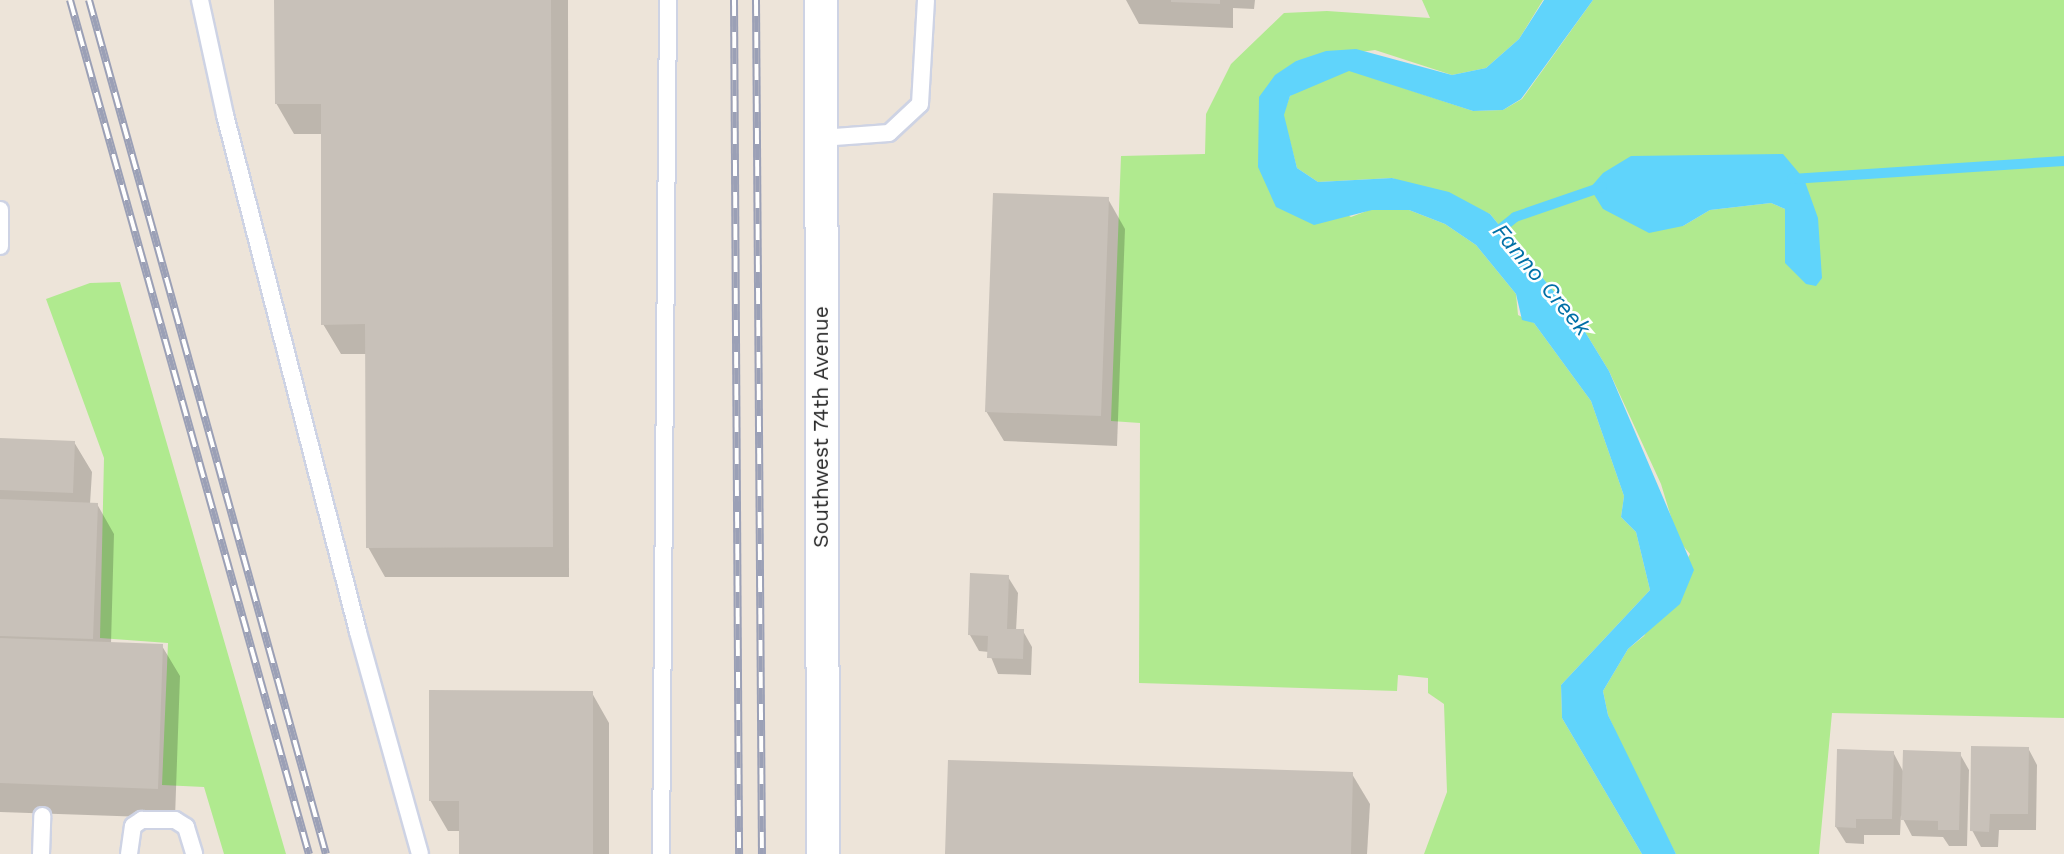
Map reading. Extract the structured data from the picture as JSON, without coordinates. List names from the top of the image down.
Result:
{
  "streets": {
    "street": ["Southwest 74th Avenue"]
  },
  "water": ["Fanno Creek"]
}
